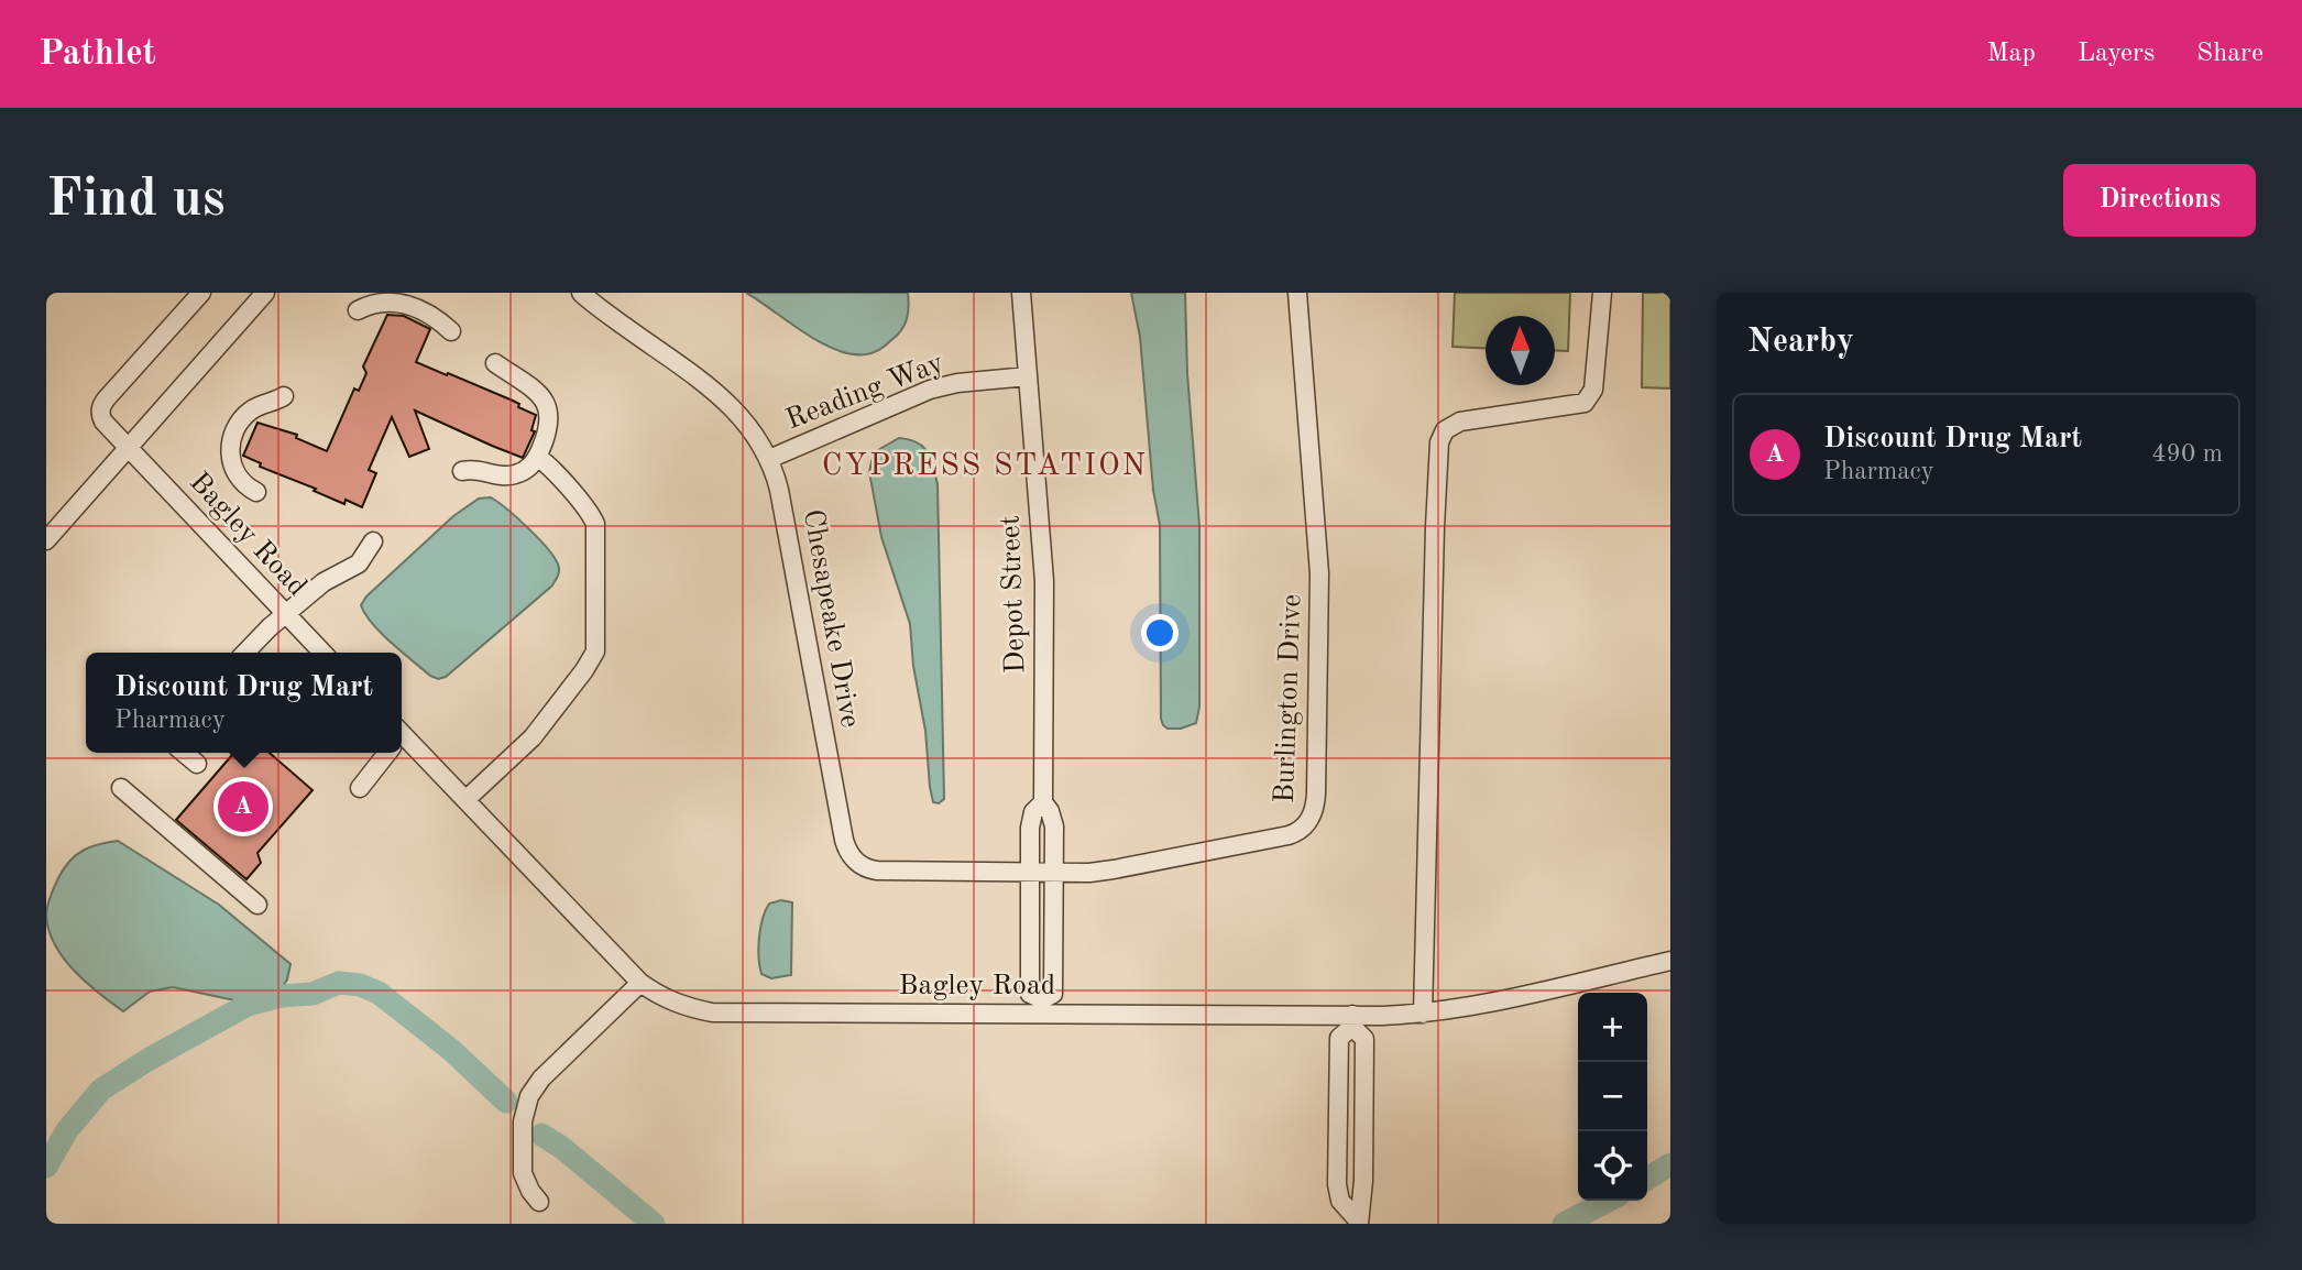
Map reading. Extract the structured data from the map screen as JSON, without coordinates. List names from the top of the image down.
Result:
{
  "streets": {
    "street": [
      "Reading Way",
      "Bagley Road",
      "Depot Street",
      "Chesapeake Drive",
      "Burlington Drive"
    ]
  },
  "crossings": [
    ["Reading Way", "Depot Street"],
    ["Reading Way", "Chesapeake Drive"],
    ["Bagley Road", "Depot Street"],
    ["Depot Street", "Chesapeake Drive"],
    ["Depot Street", "Burlington Drive"],
    ["Chesapeake Drive", "Burlington Drive"]
  ],
  "districts": ["CYPRESS STATION"],
  "north": "top",
  "page": {
    "header": "Pathlet",
    "nav": ["Map", "Layers", "Share"],
    "buttons": "Directions",
    "title": "Find us",
    "heading": "Nearby",
    "list": [
      {
        "mark": "A",
        "name": "Discount Drug Mart",
        "note": "Pharmacy",
        "value": "490 m"
      }
    ],
    "popup": ["Discount Drug Mart", "Pharmacy"],
    "pins": "A",
    "map_buttons": ["+", "−"]
  }
}
